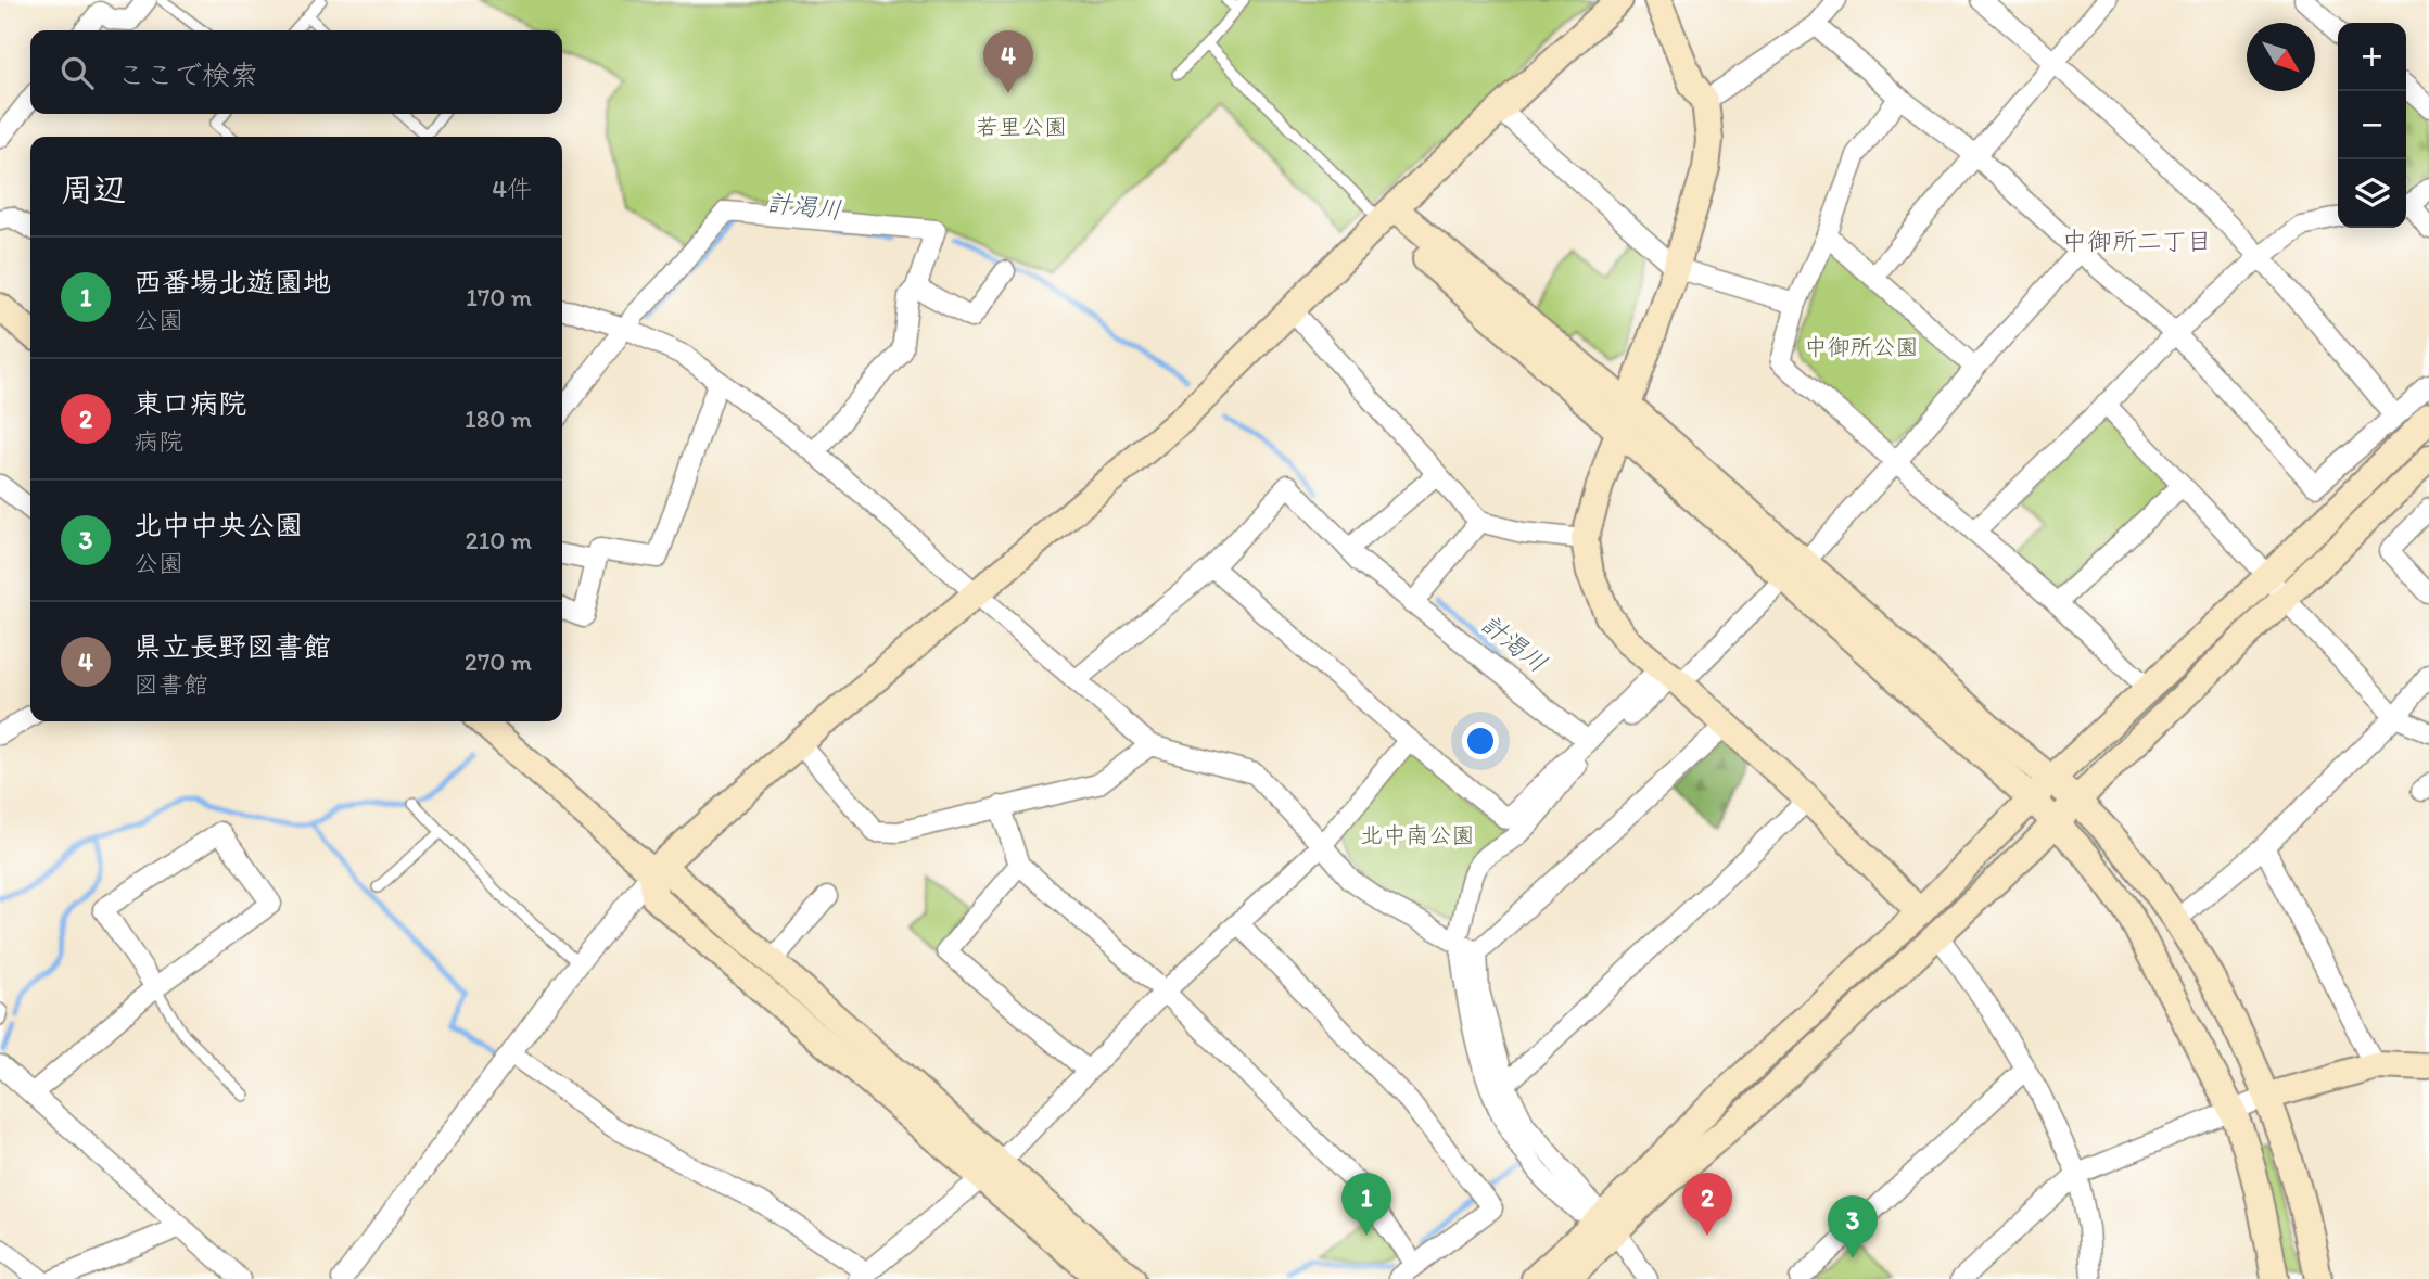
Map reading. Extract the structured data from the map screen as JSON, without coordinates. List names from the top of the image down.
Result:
{
  "districts": ["中御所二丁目"],
  "water": ["計渇川"],
  "parks": ["若里公園", "中御所公園", "北中南公園"],
  "north": "bottom right",
  "page": {
    "map_buttons": ["+", "−"],
    "pins": [
      "4",
      "1",
      "2",
      "3"
    ],
    "search": "ここで検索",
    "heading": ["周辺", "4件"],
    "list": [
      {
        "mark": "1",
        "name": "西番場北遊園地",
        "note": "公園",
        "value": "170 m"
      },
      {
        "mark": "2",
        "name": "東口病院",
        "note": "病院",
        "value": "180 m"
      },
      {
        "mark": "3",
        "name": "北中中央公園",
        "note": "公園",
        "value": "210 m"
      },
      {
        "mark": "4",
        "name": "県立長野図書館",
        "note": "図書館",
        "value": "270 m"
      }
    ]
  }
}
